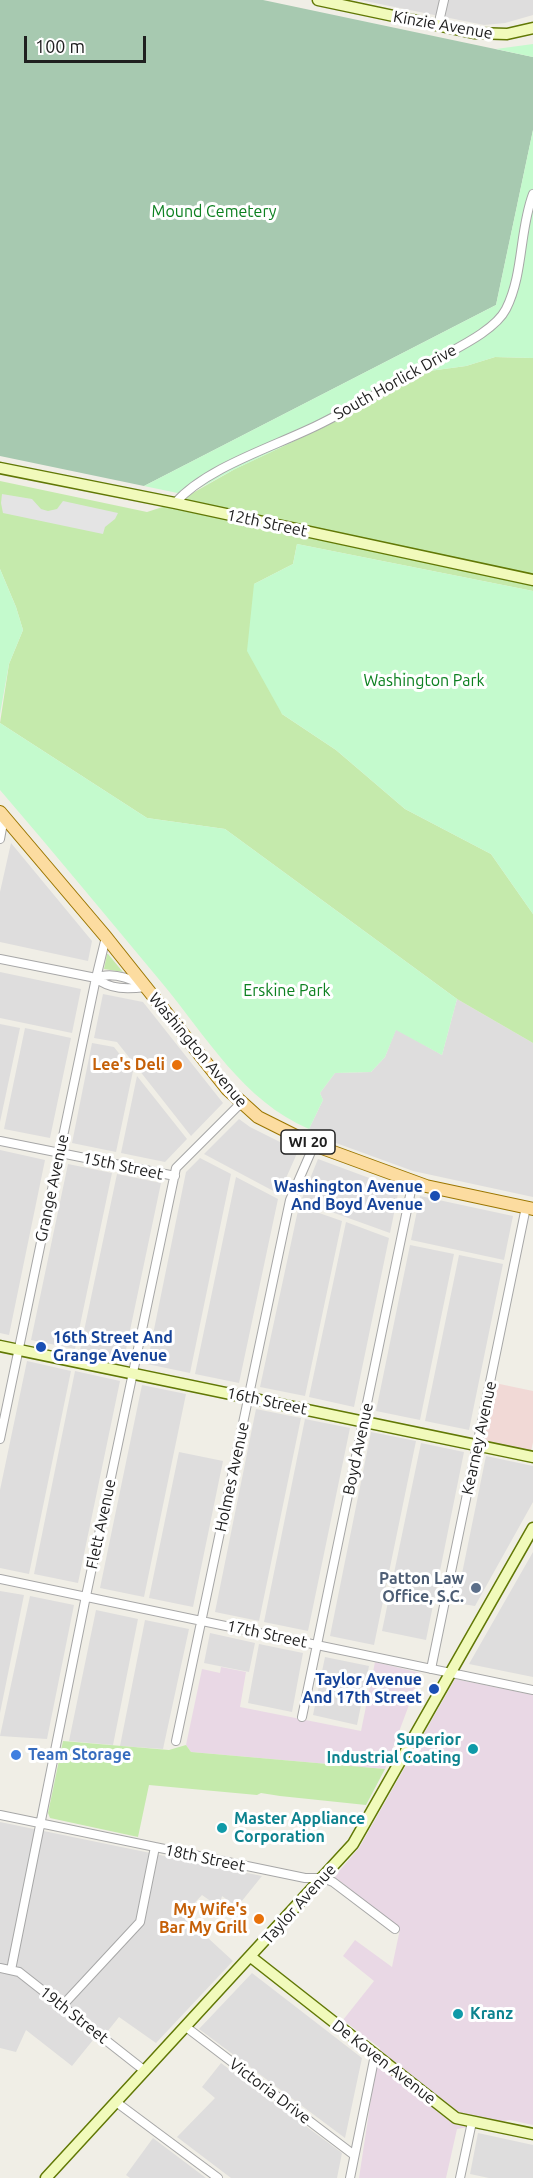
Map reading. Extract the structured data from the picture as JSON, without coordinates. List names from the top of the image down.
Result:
{
  "streets": {
    "main road": ["Washington Avenue", "WI 20"],
    "street": [
      "Kinzie Avenue",
      "South Horlick Drive",
      "12th Street",
      "15th Street",
      "Grange Avenue",
      "16th Street",
      "Kearney Avenue",
      "Boyd Avenue",
      "Holmes Avenue",
      "Flett Avenue",
      "17th Street",
      "18th Street",
      "Taylor Avenue",
      "19th Street",
      "De Koven Avenue",
      "Victoria Drive"
    ]
  },
  "crossings": [
    ["South Horlick Drive", "12th Street"],
    ["Washington Avenue", "Grange Avenue"],
    ["Washington Avenue", "Kearney Avenue"],
    ["Washington Avenue", "Boyd Avenue"],
    ["Washington Avenue", "Holmes Avenue"],
    ["Washington Avenue", "Flett Avenue"],
    ["15th Street", "Grange Avenue"],
    ["15th Street", "Flett Avenue"],
    ["Grange Avenue", "16th Street"],
    ["16th Street", "Kearney Avenue"],
    ["16th Street", "Boyd Avenue"],
    ["16th Street", "Holmes Avenue"],
    ["16th Street", "Flett Avenue"],
    ["Kearney Avenue", "17th Street"],
    ["Boyd Avenue", "17th Street"],
    ["Holmes Avenue", "17th Street"],
    ["Flett Avenue", "17th Street"],
    ["Flett Avenue", "18th Street"],
    ["Flett Avenue", "19th Street"],
    ["17th Street", "Taylor Avenue"],
    ["18th Street", "Taylor Avenue"],
    ["Taylor Avenue", "19th Street"],
    ["Taylor Avenue", "De Koven Avenue"],
    ["Taylor Avenue", "Victoria Drive"]
  ],
  "parks": ["Mound Cemetery", "Washington Park", "Erskine Park"],
  "places": [
    "Lee's Deli",
    "Washington Avenue And Boyd Avenue",
    "16th Street And Grange Avenue",
    "Patton Law Office, S.C.",
    "Taylor Avenue And 17th Street",
    "Superior Industrial Coating",
    "Team Storage",
    "Master Appliance Corporation",
    "My Wife's Bar My Grill",
    "Kranz"
  ],
  "scale_bar": "100 m"
}
